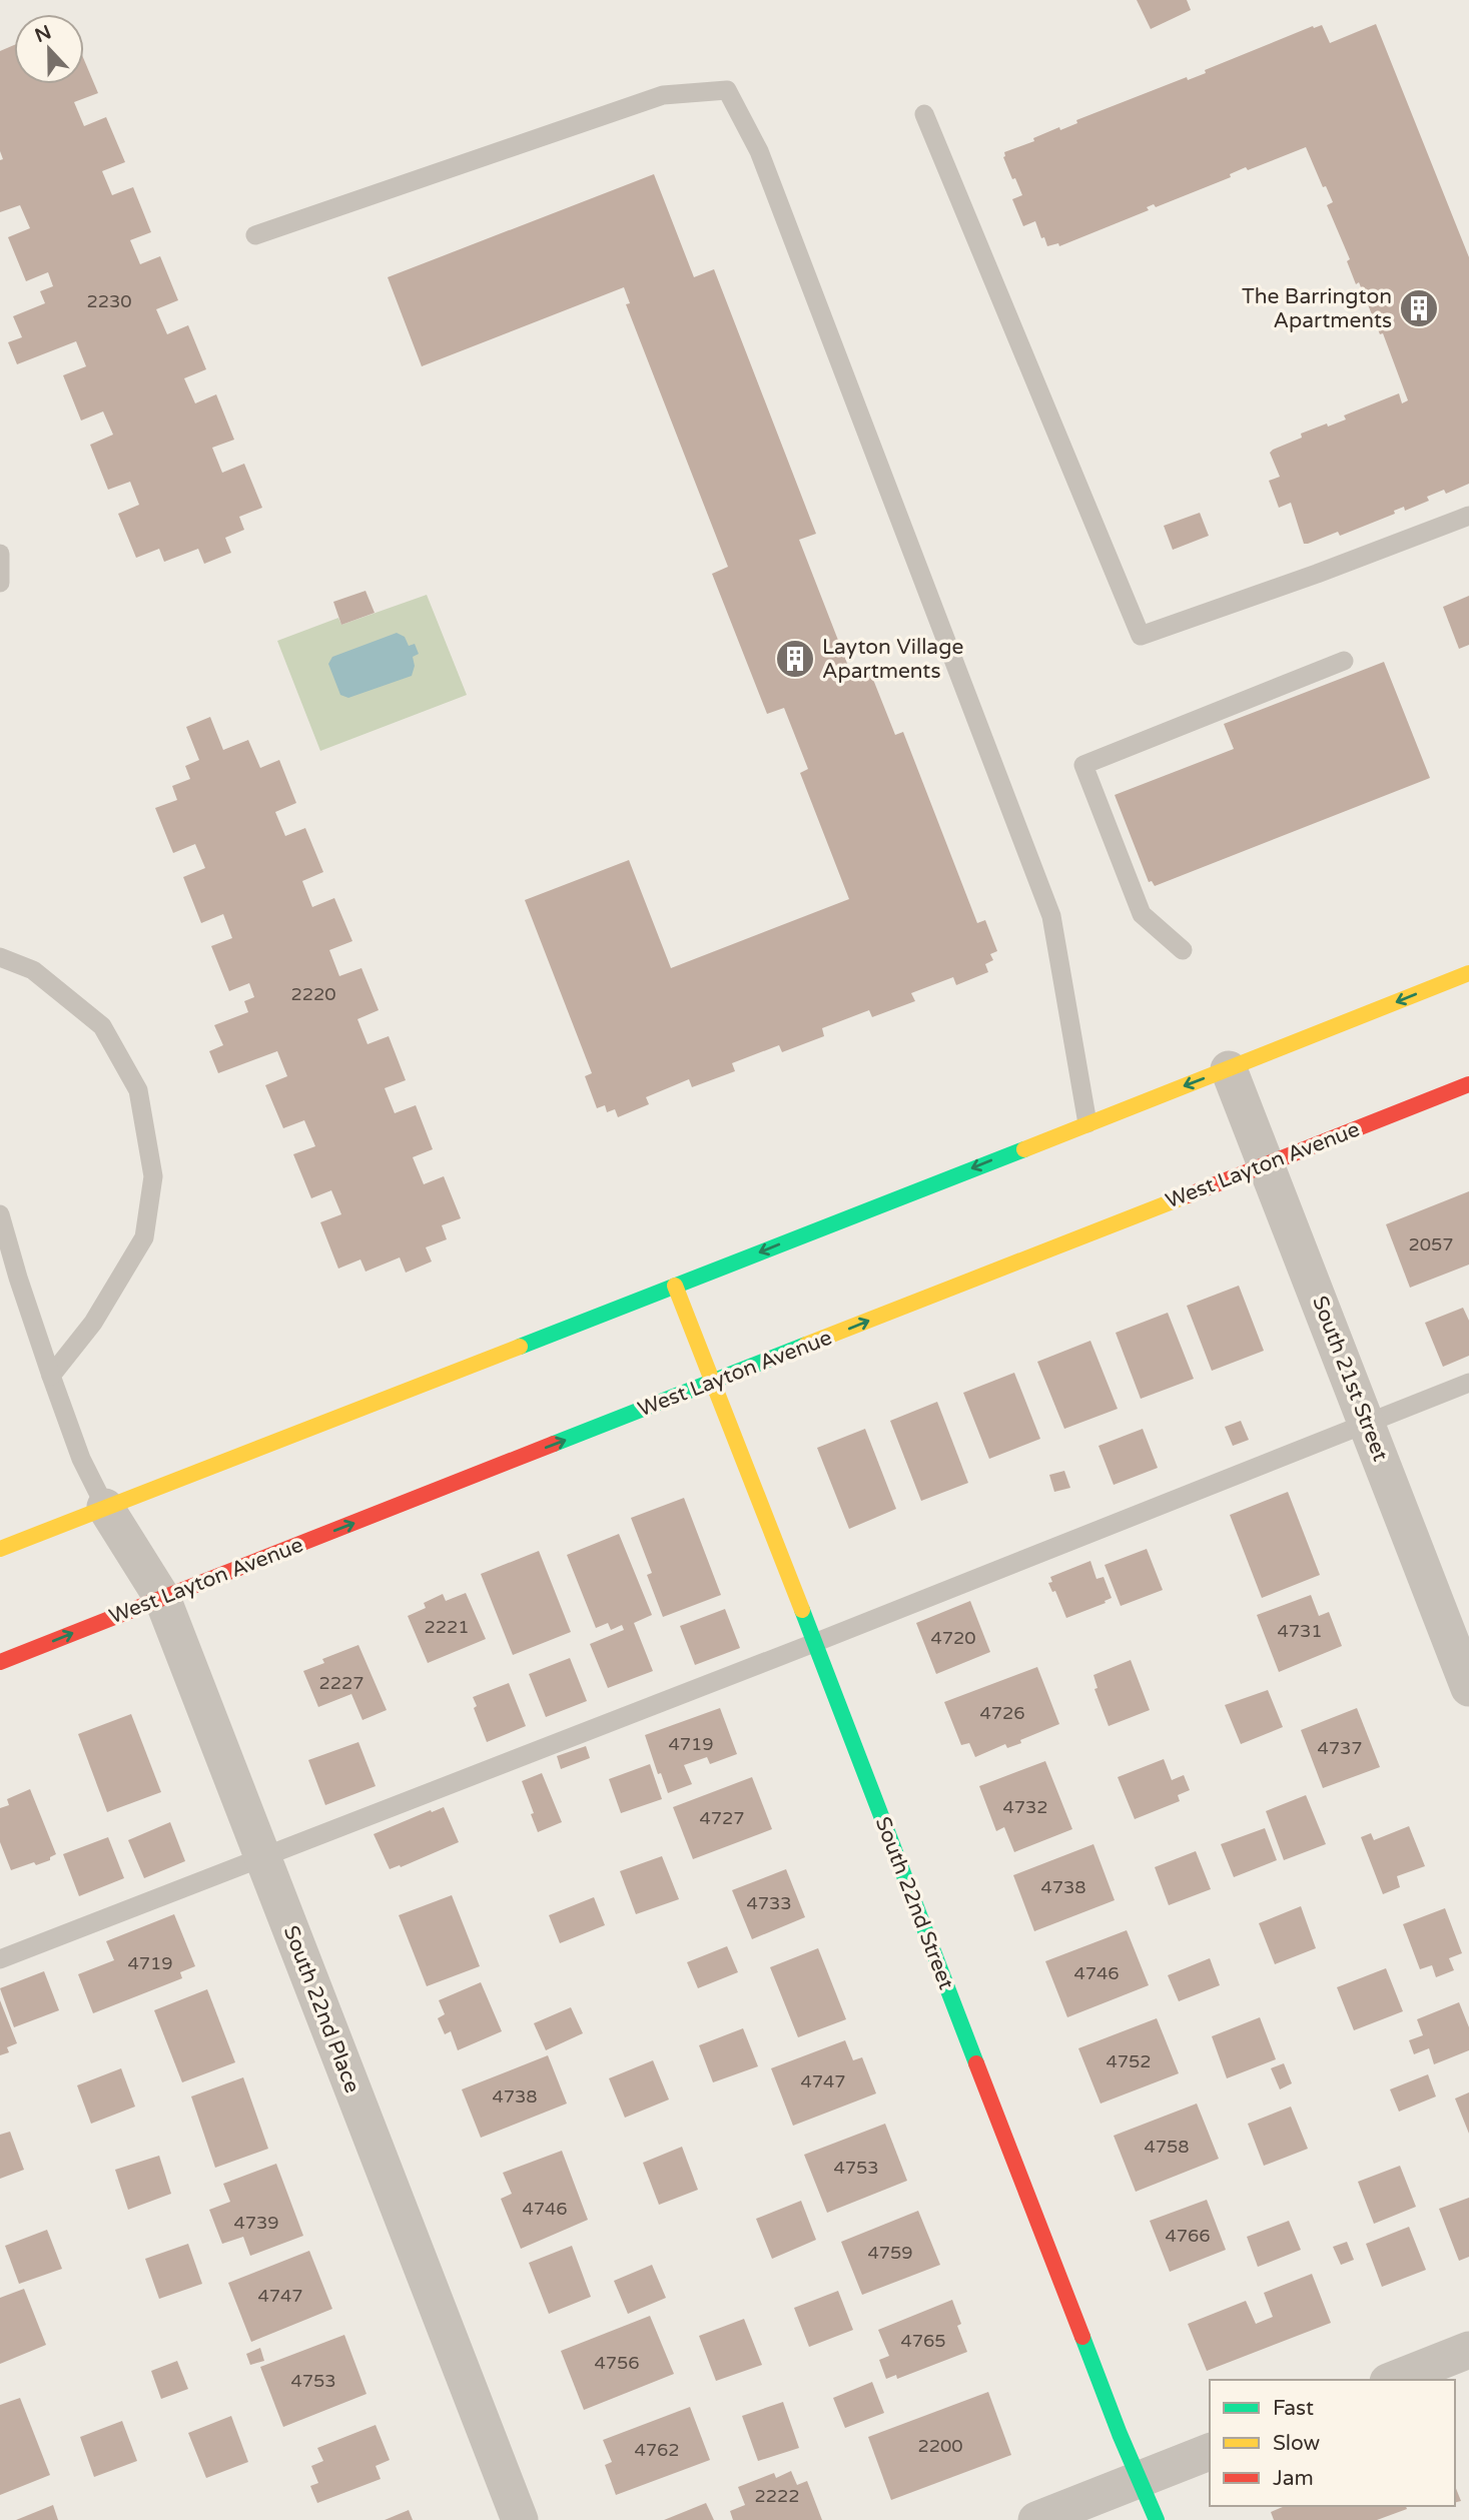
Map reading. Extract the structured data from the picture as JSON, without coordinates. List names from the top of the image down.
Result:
{
  "streets": {
    "main road": ["West Layton Avenue", "South 22nd Street"],
    "street": ["South 21st Street", "South 22nd Place"]
  },
  "crossings": [
    ["West Layton Avenue", "South 21st Street"],
    ["West Layton Avenue", "South 22nd Street"],
    ["West Layton Avenue", "South 22nd Place"]
  ],
  "places": {
    "building": ["The Barrington Apartments", "Layton Village Apartments"]
  },
  "house_numbers": [
    "2230",
    "2220",
    "2057",
    "2221",
    "4731",
    "4720",
    "2227",
    "4726",
    "4719",
    "4737",
    "4732",
    "4727",
    "4738",
    "4733",
    "4719",
    "4746",
    "4752",
    "4747",
    "4738",
    "4758",
    "4753",
    "4746",
    "4739",
    "4766",
    "4759",
    "4747",
    "4765",
    "4756",
    "4753",
    "2200",
    "4762",
    "2222"
  ],
  "legend": ["Fast", "Slow", "Jam"],
  "north": "top"
}
